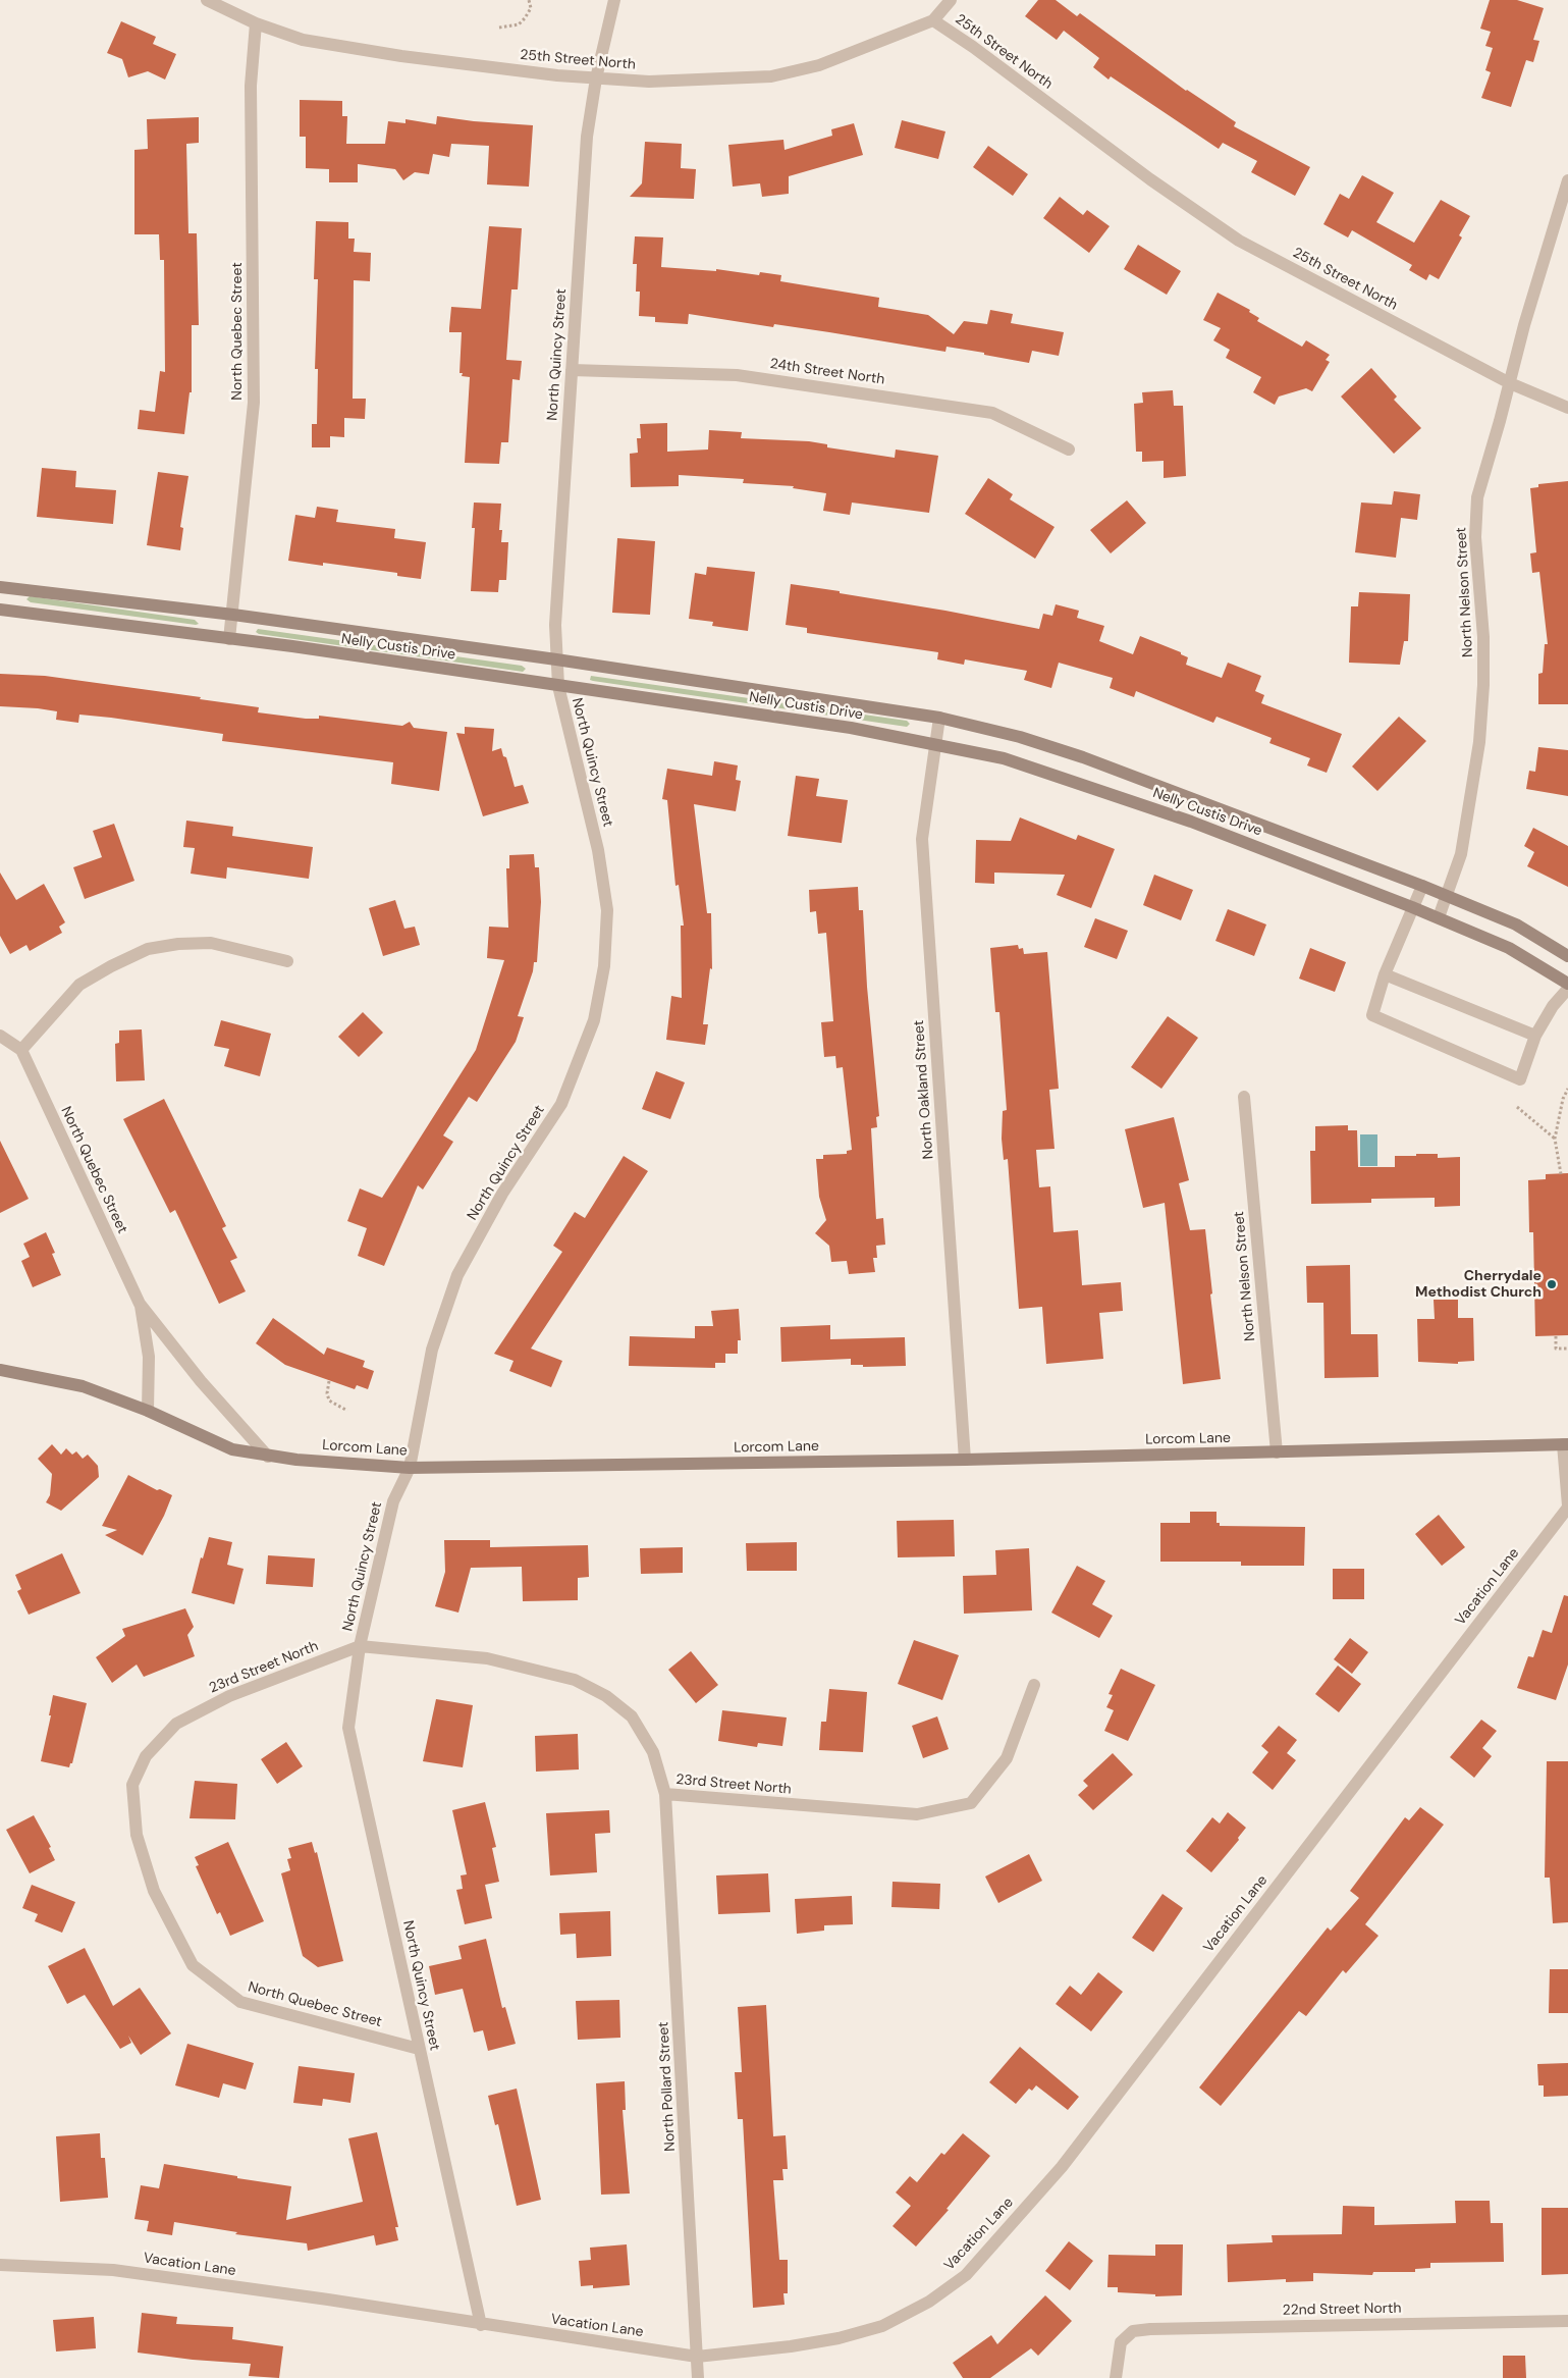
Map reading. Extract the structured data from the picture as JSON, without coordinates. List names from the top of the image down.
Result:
{
  "streets": {
    "street": [
      "25th Street North",
      "North Quebec Street",
      "North Quincy Street",
      "24th Street North",
      "North Nelson Street",
      "Nelly Custis Drive",
      "North Oakland Street",
      "Lorcom Lane",
      "Vacation Lane",
      "23rd Street North",
      "North Pollard Street",
      "22nd Street North"
    ]
  },
  "crossings": [
    ["25th Street North", "North Quebec Street"],
    ["25th Street North", "North Quincy Street"],
    ["25th Street North", "North Nelson Street"],
    ["North Quebec Street", "North Quincy Street"],
    ["North Quebec Street", "Nelly Custis Drive"],
    ["North Quebec Street", "Lorcom Lane"],
    ["North Quebec Street", "23rd Street North"],
    ["North Quincy Street", "24th Street North"],
    ["North Quincy Street", "Nelly Custis Drive"],
    ["North Quincy Street", "Lorcom Lane"],
    ["North Quincy Street", "Vacation Lane"],
    ["North Quincy Street", "23rd Street North"],
    ["North Nelson Street", "Nelly Custis Drive"],
    ["North Nelson Street", "Lorcom Lane"],
    ["Nelly Custis Drive", "North Oakland Street"],
    ["North Oakland Street", "Lorcom Lane"],
    ["Lorcom Lane", "Vacation Lane"],
    ["Vacation Lane", "North Pollard Street"],
    ["23rd Street North", "North Pollard Street"]
  ],
  "places": ["Cherrydale Methodist Church"]
}
